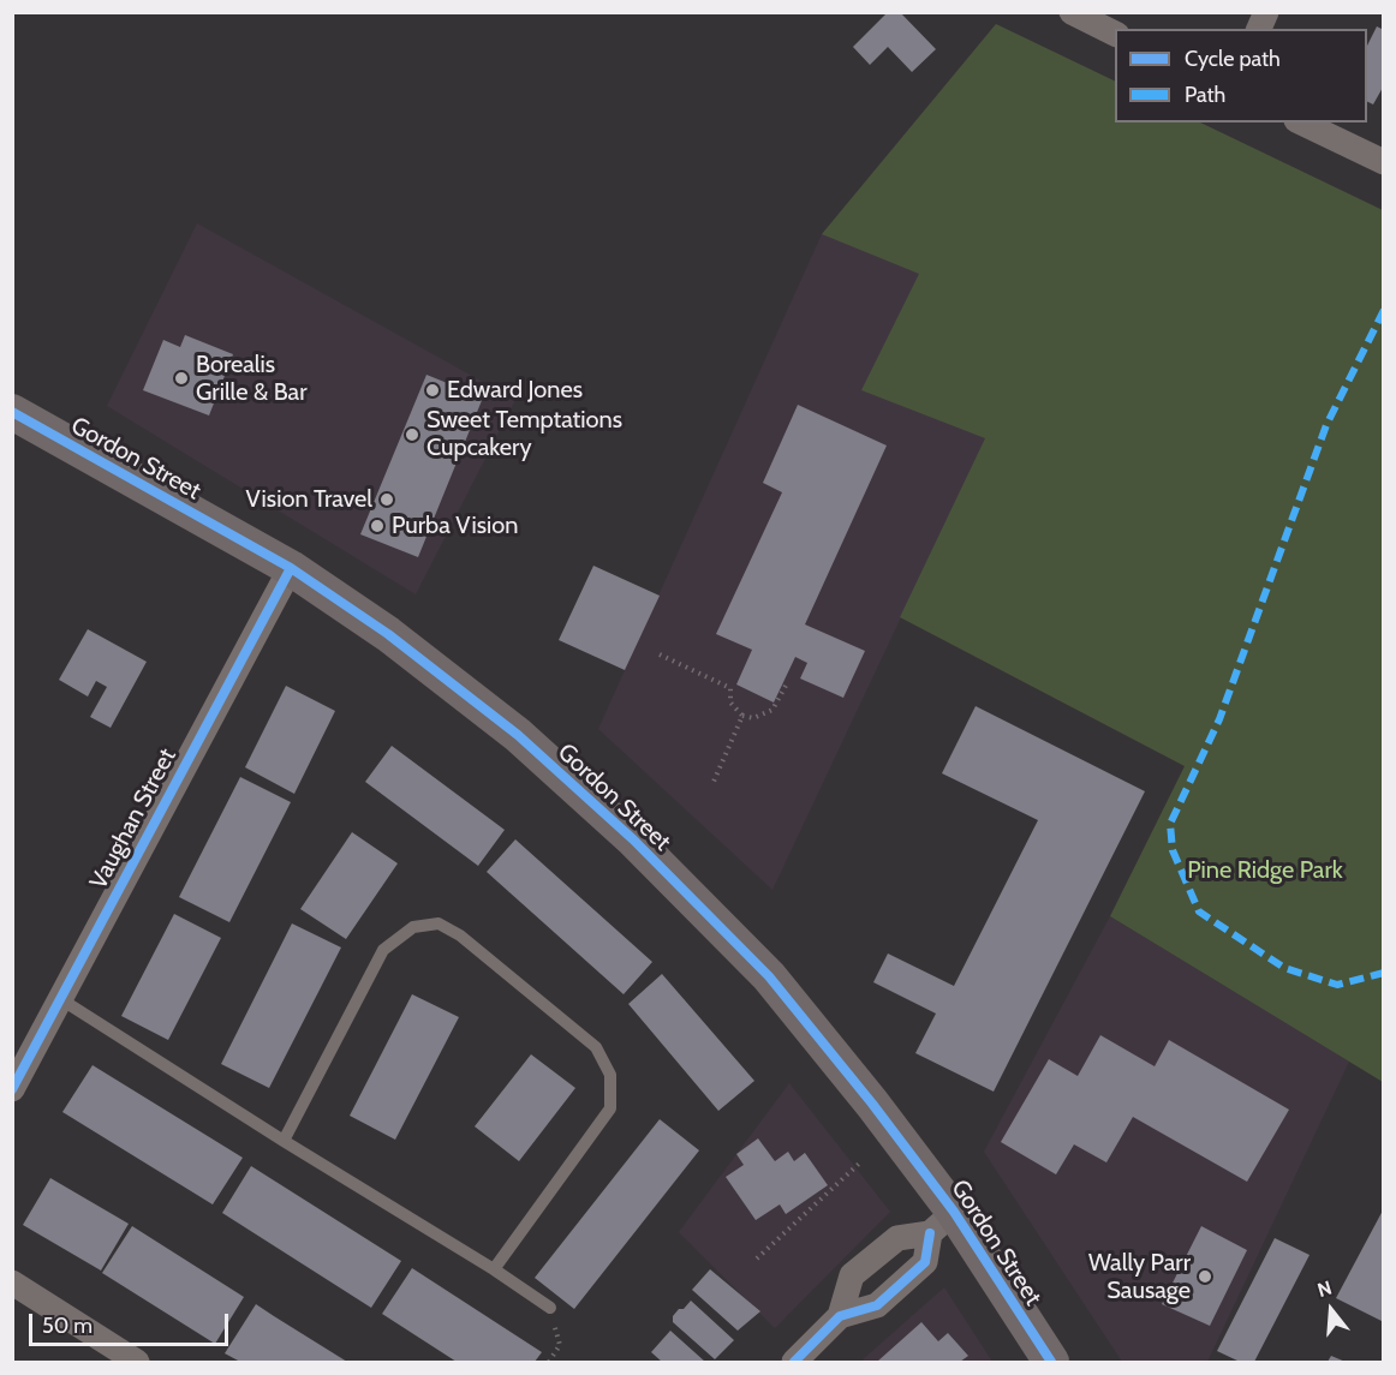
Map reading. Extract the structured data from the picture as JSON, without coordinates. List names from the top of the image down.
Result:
{
  "streets": {
    "main road": ["Gordon Street"],
    "street": ["Vaughan Street"]
  },
  "crossings": [
    ["Gordon Street", "Vaughan Street"]
  ],
  "parks": ["Pine Ridge Park"],
  "places": [
    "Borealis Grille & Bar",
    "Edward Jones",
    "Sweet Temptations Cupcakery",
    "Vision Travel",
    "Purba Vision",
    "Wally Parr Sausage"
  ],
  "legend": ["Cycle path", "Path"],
  "scale_bar": "50 m",
  "north": "top"
}
